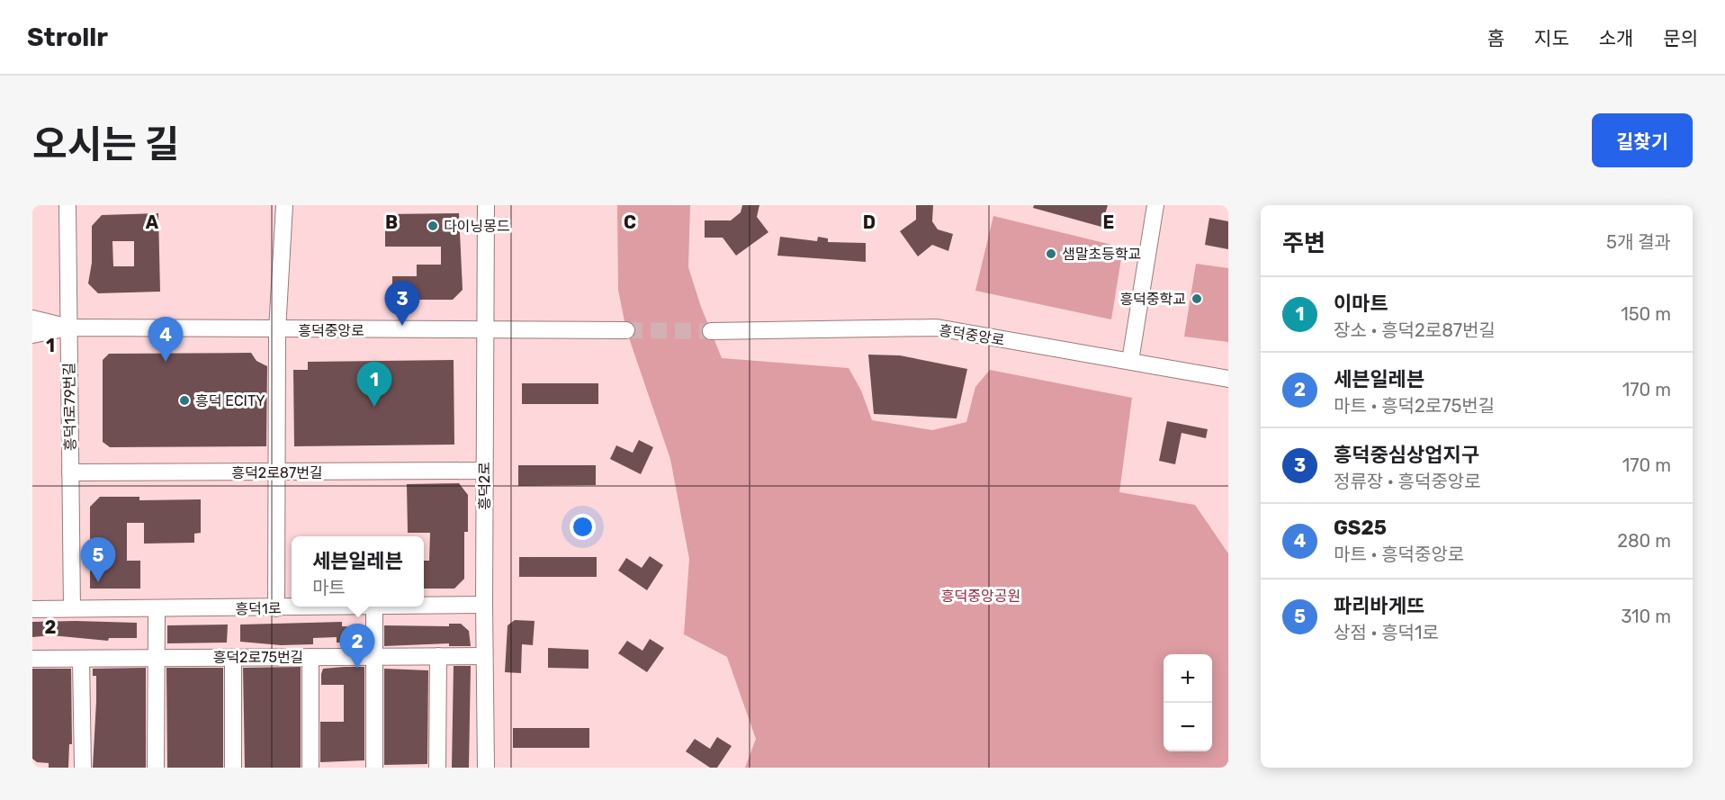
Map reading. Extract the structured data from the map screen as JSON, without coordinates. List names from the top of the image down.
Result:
{
  "streets": {
    "street": [
      "흥덕중앙로",
      "흥덕1로79번길",
      "흥덕2로87번길",
      "흥덕2로",
      "흥덕1로",
      "흥덕2로75번길"
    ]
  },
  "crossings": [
    ["흥덕중앙로", "흥덕1로79번길"],
    ["흥덕중앙로", "흥덕2로"],
    ["흥덕1로79번길", "흥덕2로87번길"],
    ["흥덕1로79번길", "흥덕1로"],
    ["흥덕2로87번길", "흥덕2로"],
    ["흥덕2로", "흥덕1로"],
    ["흥덕2로", "흥덕2로75번길"]
  ],
  "parks": ["흥덕중앙공원"],
  "places": [
    "다이닝몽드",
    "샘말초등학교",
    "흥덕중학교",
    "흥덕 ECITY"
  ],
  "page": {
    "header": "Strollr",
    "nav": [
      "홈",
      "지도",
      "소개",
      "문의"
    ],
    "title": "오시는 길",
    "buttons": "길찾기",
    "heading": ["주변", "5개 결과"],
    "list": [
      {
        "mark": "1",
        "name": "이마트",
        "note": "장소 · 흥덕2로87번길",
        "value": "150 m"
      },
      {
        "mark": "2",
        "name": "세븐일레븐",
        "note": "마트 · 흥덕2로75번길",
        "value": "170 m"
      },
      {
        "mark": "3",
        "name": "흥덕중심상업지구",
        "note": "정류장 · 흥덕중앙로",
        "value": "170 m"
      },
      {
        "mark": "4",
        "name": "GS25",
        "note": "마트 · 흥덕중앙로",
        "value": "280 m"
      },
      {
        "mark": "5",
        "name": "파리바게뜨",
        "note": "상점 · 흥덕1로",
        "value": "310 m"
      }
    ],
    "pins": [
      "3",
      "4",
      "1",
      "5",
      "2"
    ],
    "popup": ["세븐일레븐", "마트"],
    "map_buttons": ["+", "−"]
  },
  "grid": {
    "columns": [
      "A",
      "B",
      "C",
      "D",
      "E"
    ],
    "rows": ["1", "2"]
  }
}
